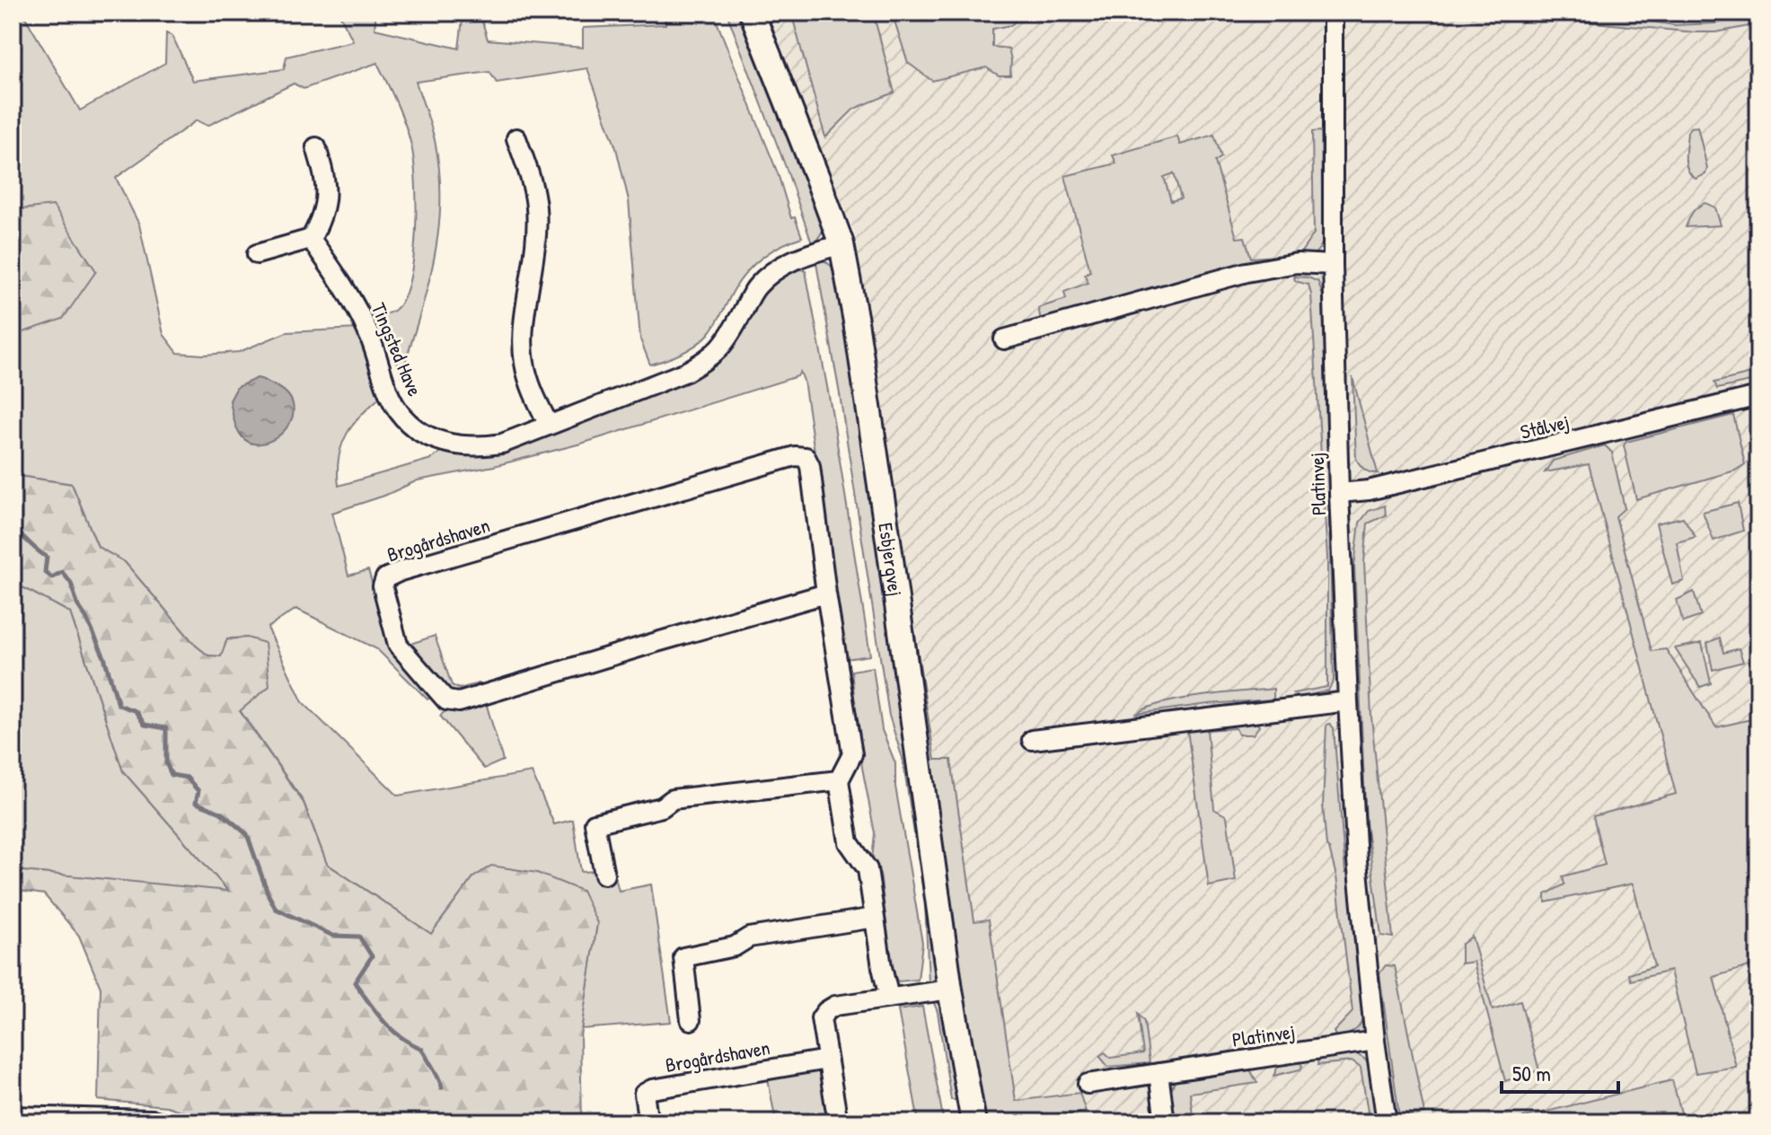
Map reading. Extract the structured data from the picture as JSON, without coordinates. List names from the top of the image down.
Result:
{
  "streets": {
    "main road": ["Esbjergvej"],
    "street": [
      "Tingsted Have",
      "Stålvej",
      "Platinvej",
      "Brogårdshaven"
    ]
  },
  "crossings": [
    ["Tingsted Have", "Esbjergvej"],
    ["Stålvej", "Platinvej"]
  ],
  "scale_bar": "50 m"
}
